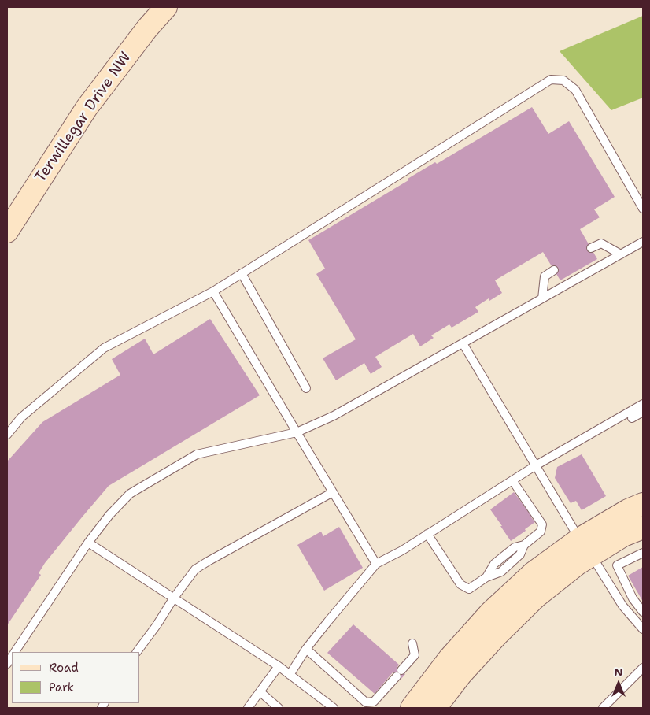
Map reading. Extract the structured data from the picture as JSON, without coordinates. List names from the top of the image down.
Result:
{
  "streets": {
    "street": ["Terwillegar Drive NW"]
  },
  "legend": ["Road", "Park"],
  "north": "top"
}
